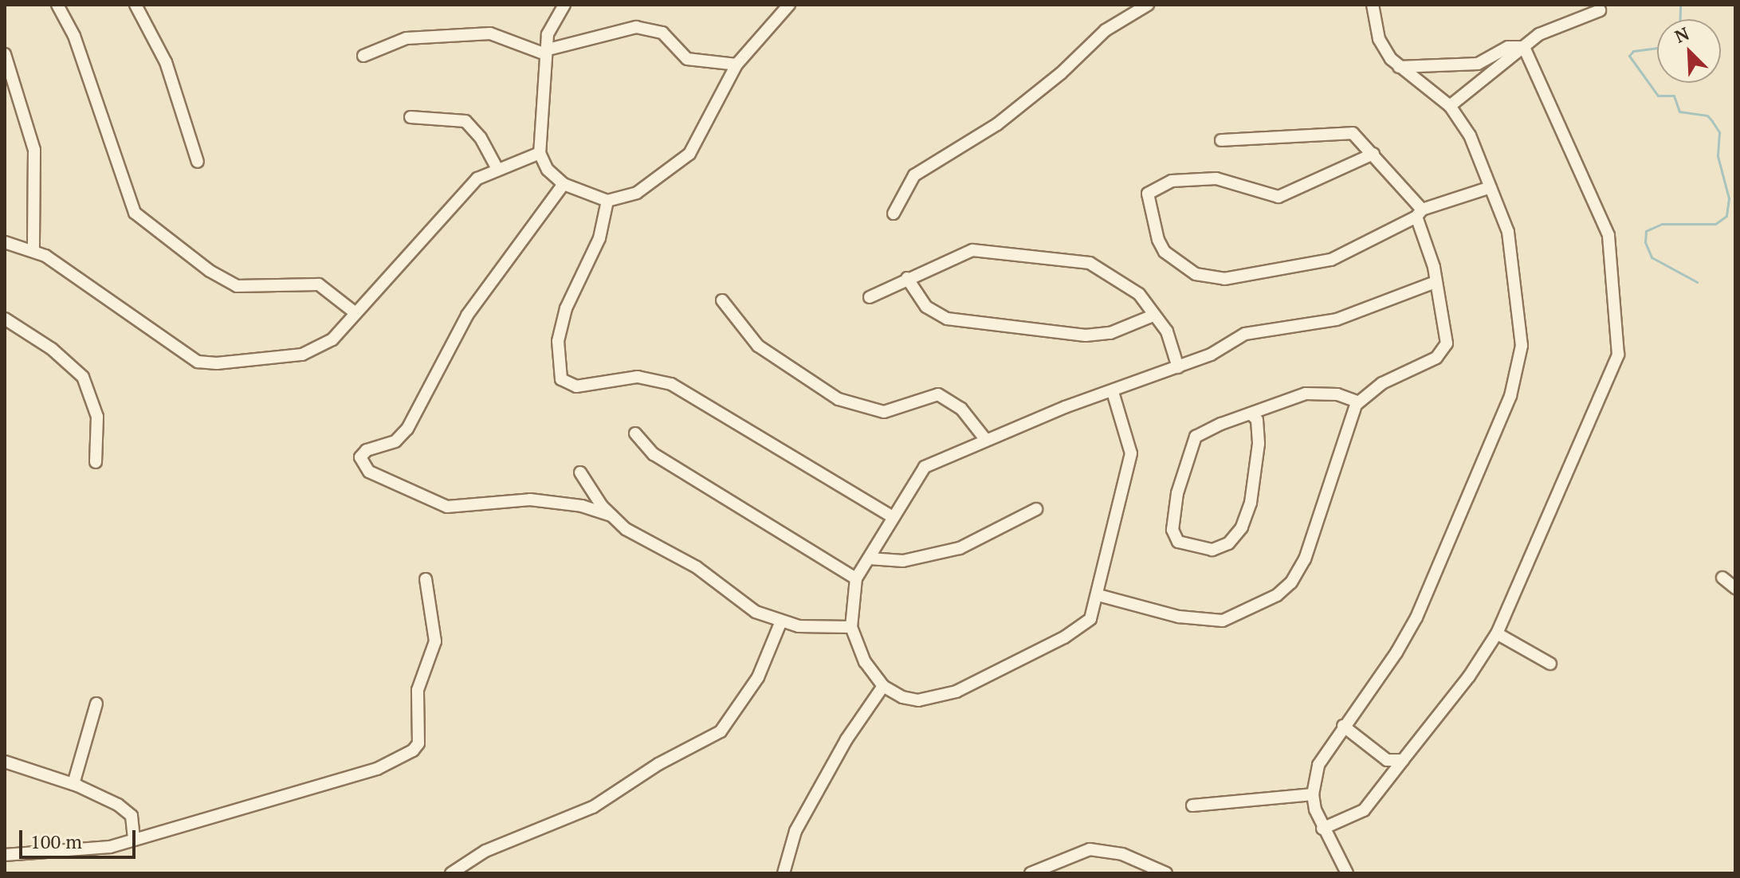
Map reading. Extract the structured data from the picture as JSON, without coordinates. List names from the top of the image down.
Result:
{
  "scale_bar": "100 m",
  "north": "top left"
}
